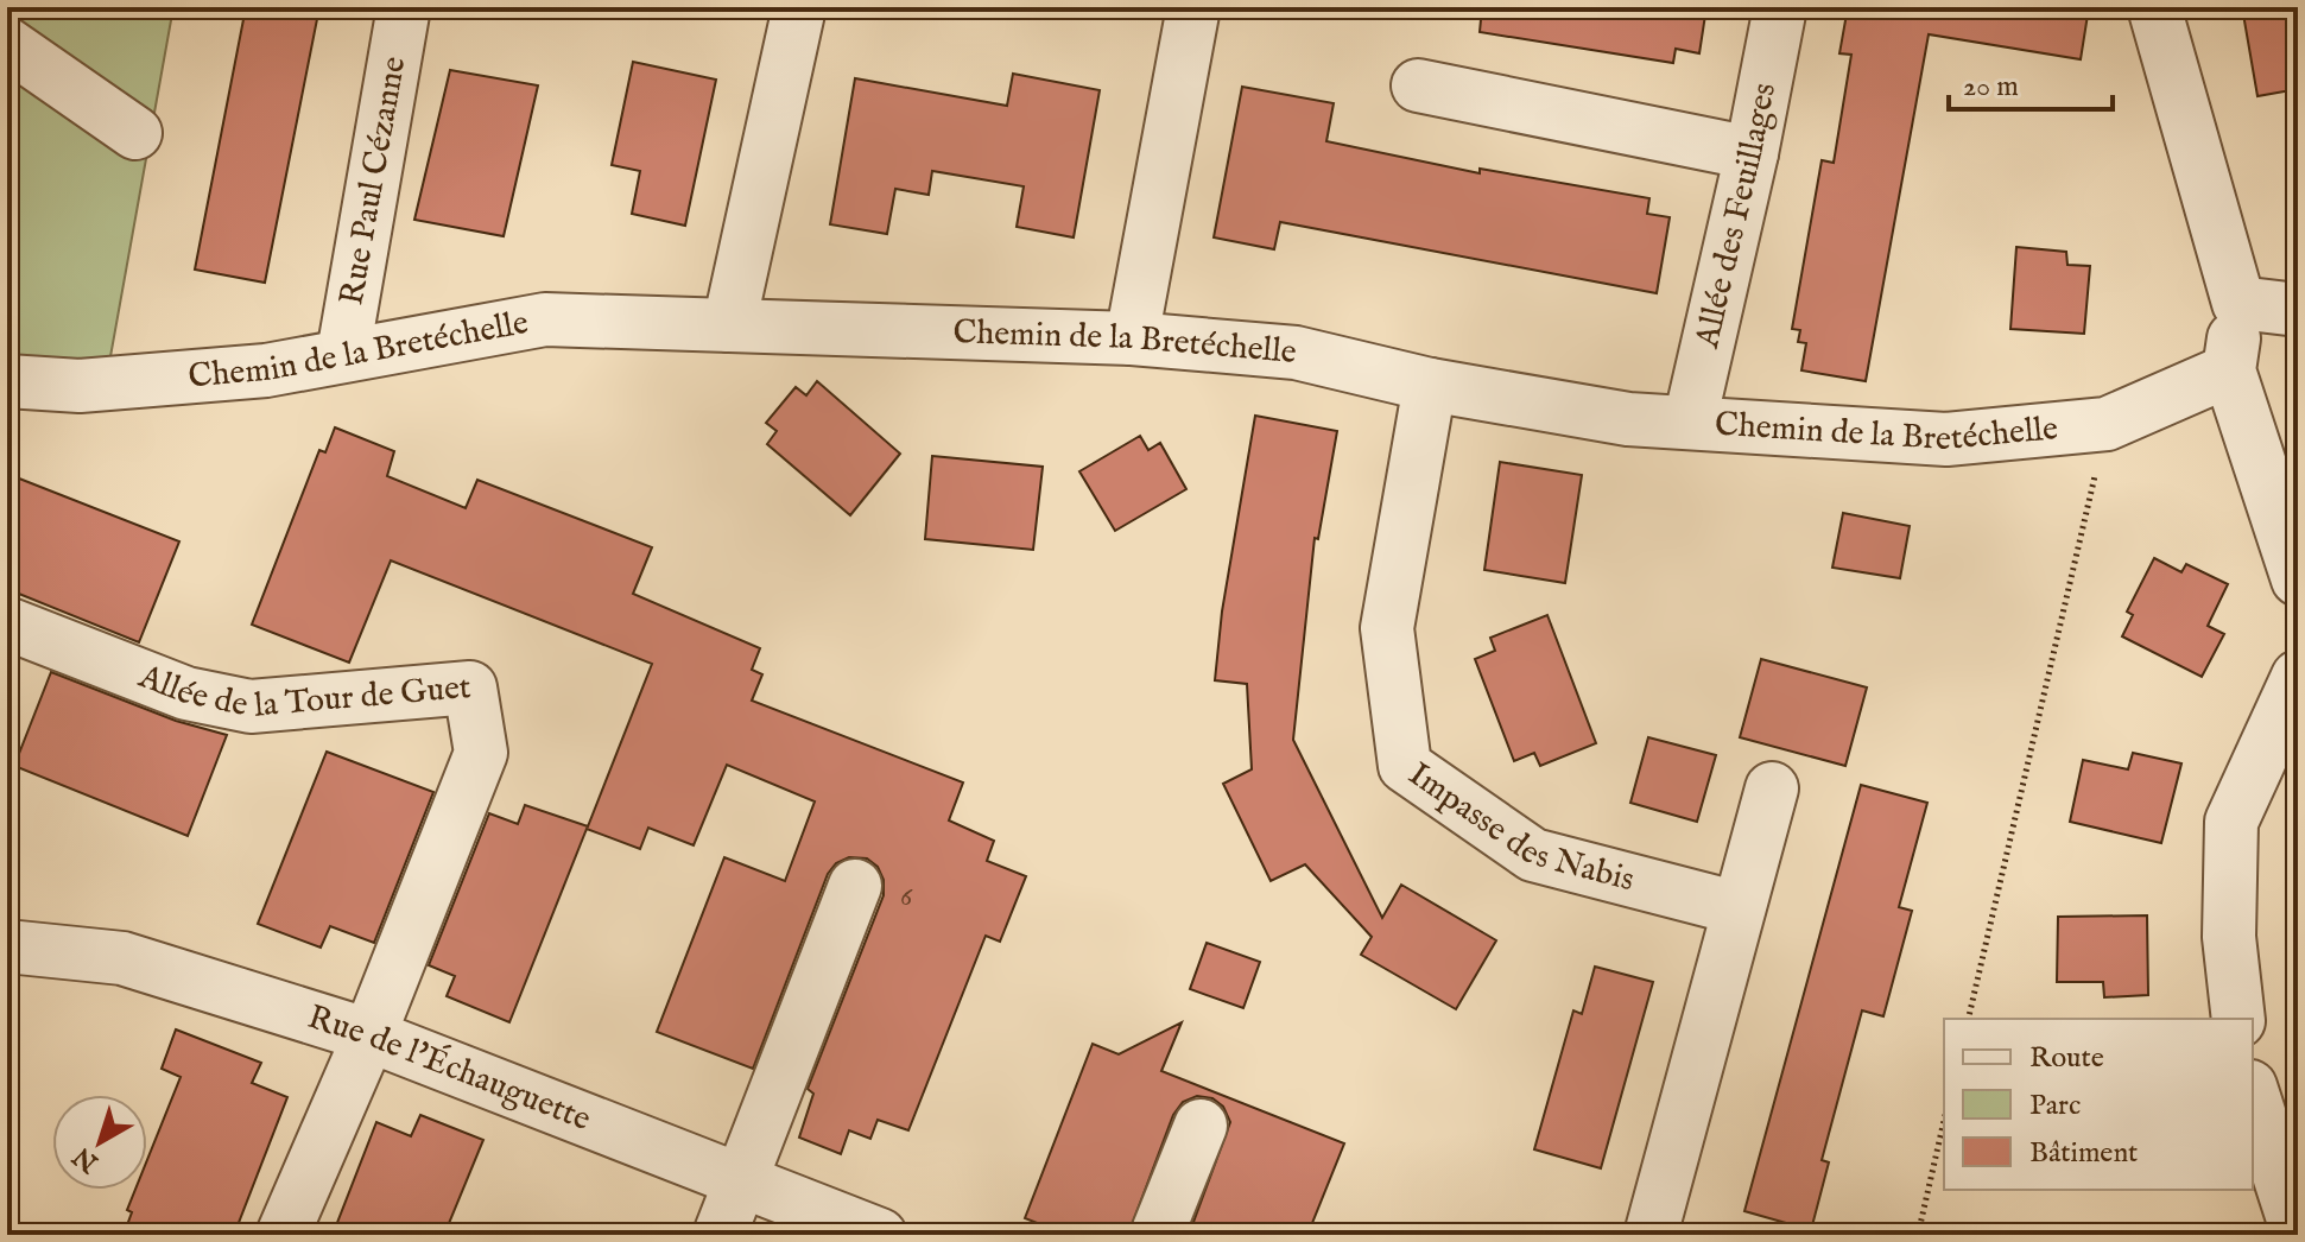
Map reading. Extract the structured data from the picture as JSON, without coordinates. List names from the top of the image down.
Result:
{
  "streets": {
    "street": [
      "Rue Paul Cézanne",
      "Allée des Feuillages",
      "Chemin de la Bretéchelle",
      "Allée de la Tour de Guet",
      "Impasse des Nabis",
      "Rue de l'Échauguette"
    ]
  },
  "crossings": [
    ["Rue Paul Cézanne", "Chemin de la Bretéchelle"],
    ["Allée des Feuillages", "Chemin de la Bretéchelle"],
    ["Chemin de la Bretéchelle", "Impasse des Nabis"],
    ["Allée de la Tour de Guet", "Rue de l'Échauguette"]
  ],
  "house_numbers": ["6"],
  "legend": ["Route", "Parc", "Bâtiment"],
  "scale_bar": "20 m",
  "north": "bottom left"
}
